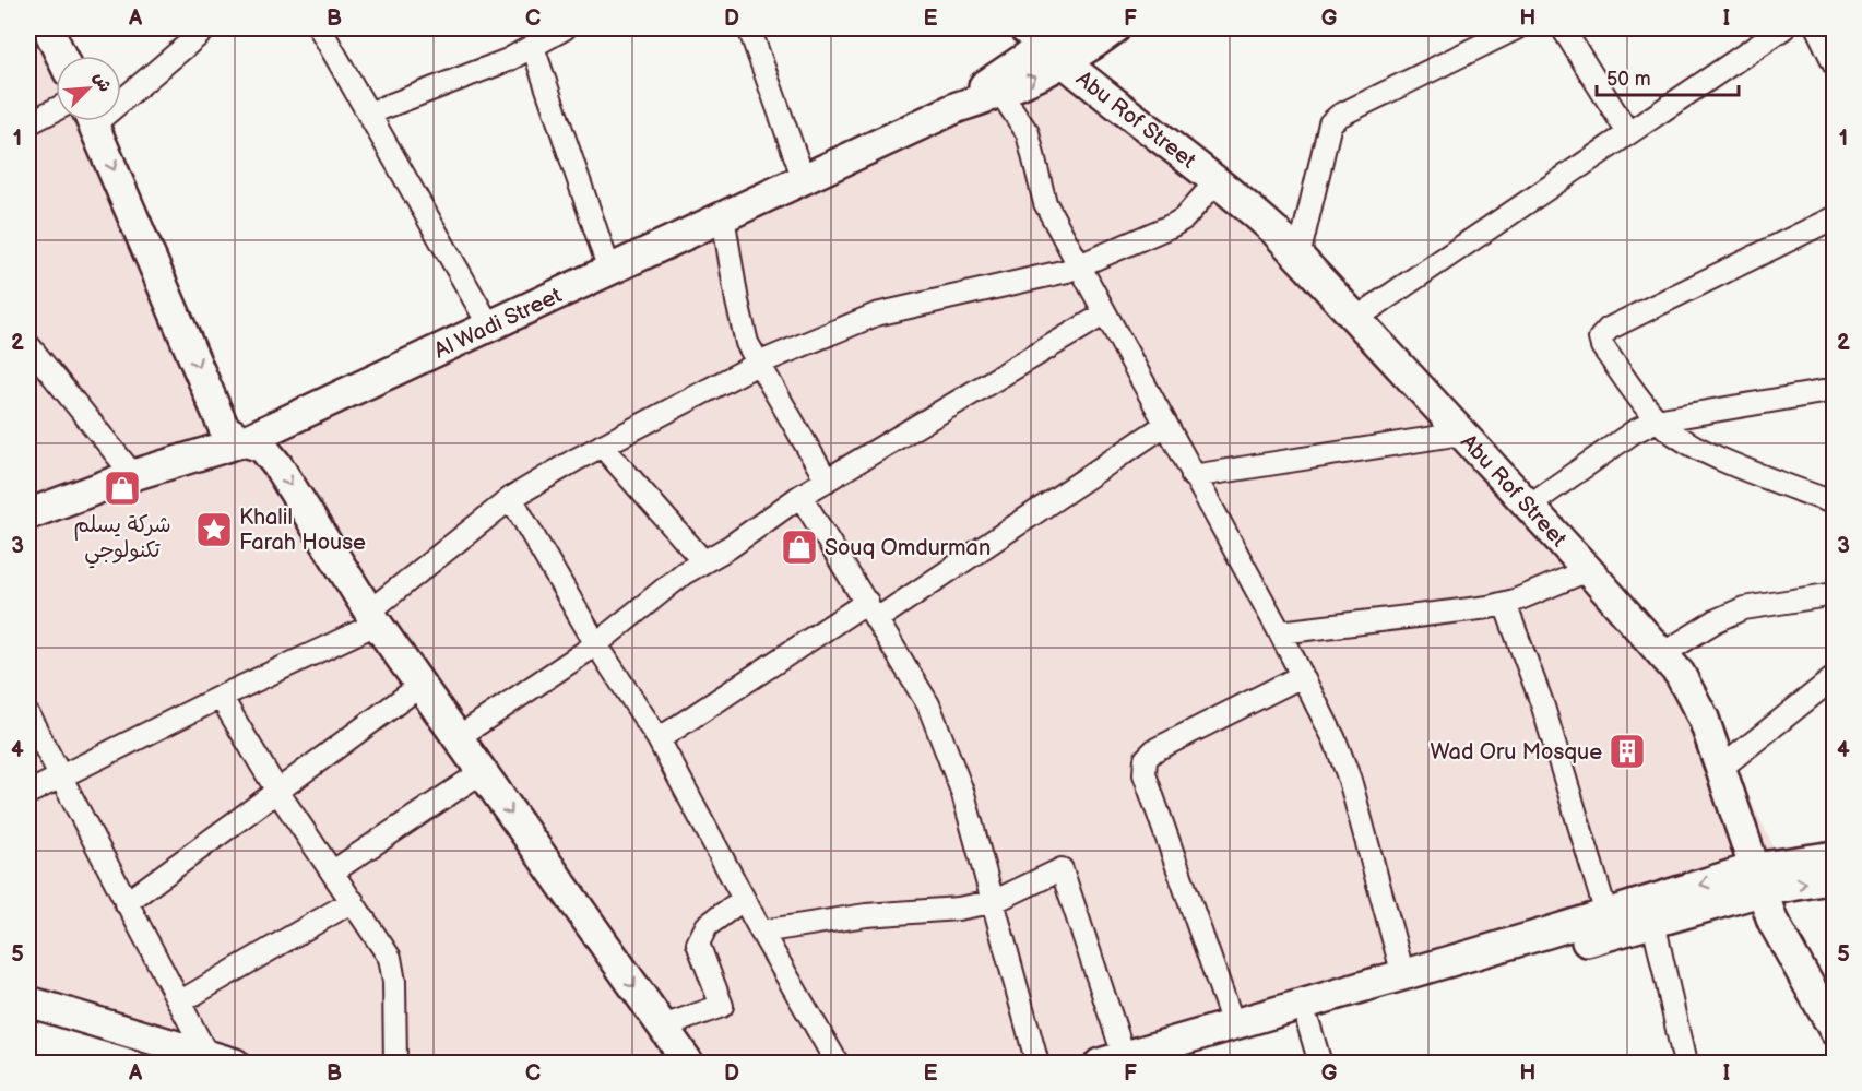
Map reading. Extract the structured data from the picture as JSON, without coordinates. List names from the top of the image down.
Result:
{
  "streets": {
    "main road": ["Abu Rof Street", "Al Wadi Street"]
  },
  "places": {
    "shop": ["شركة يسلم تكنولوجي", "Souq Omdurman"],
    "place": ["Khalil Farah House"],
    "building": ["Wad Oru Mosque"]
  },
  "scale_bar": "50 m",
  "north": "top right",
  "grid": {
    "columns": [
      "A",
      "B",
      "C",
      "D",
      "E",
      "F",
      "G",
      "H",
      "I"
    ],
    "rows": [
      "1",
      "2",
      "3",
      "4",
      "5"
    ]
  }
}
